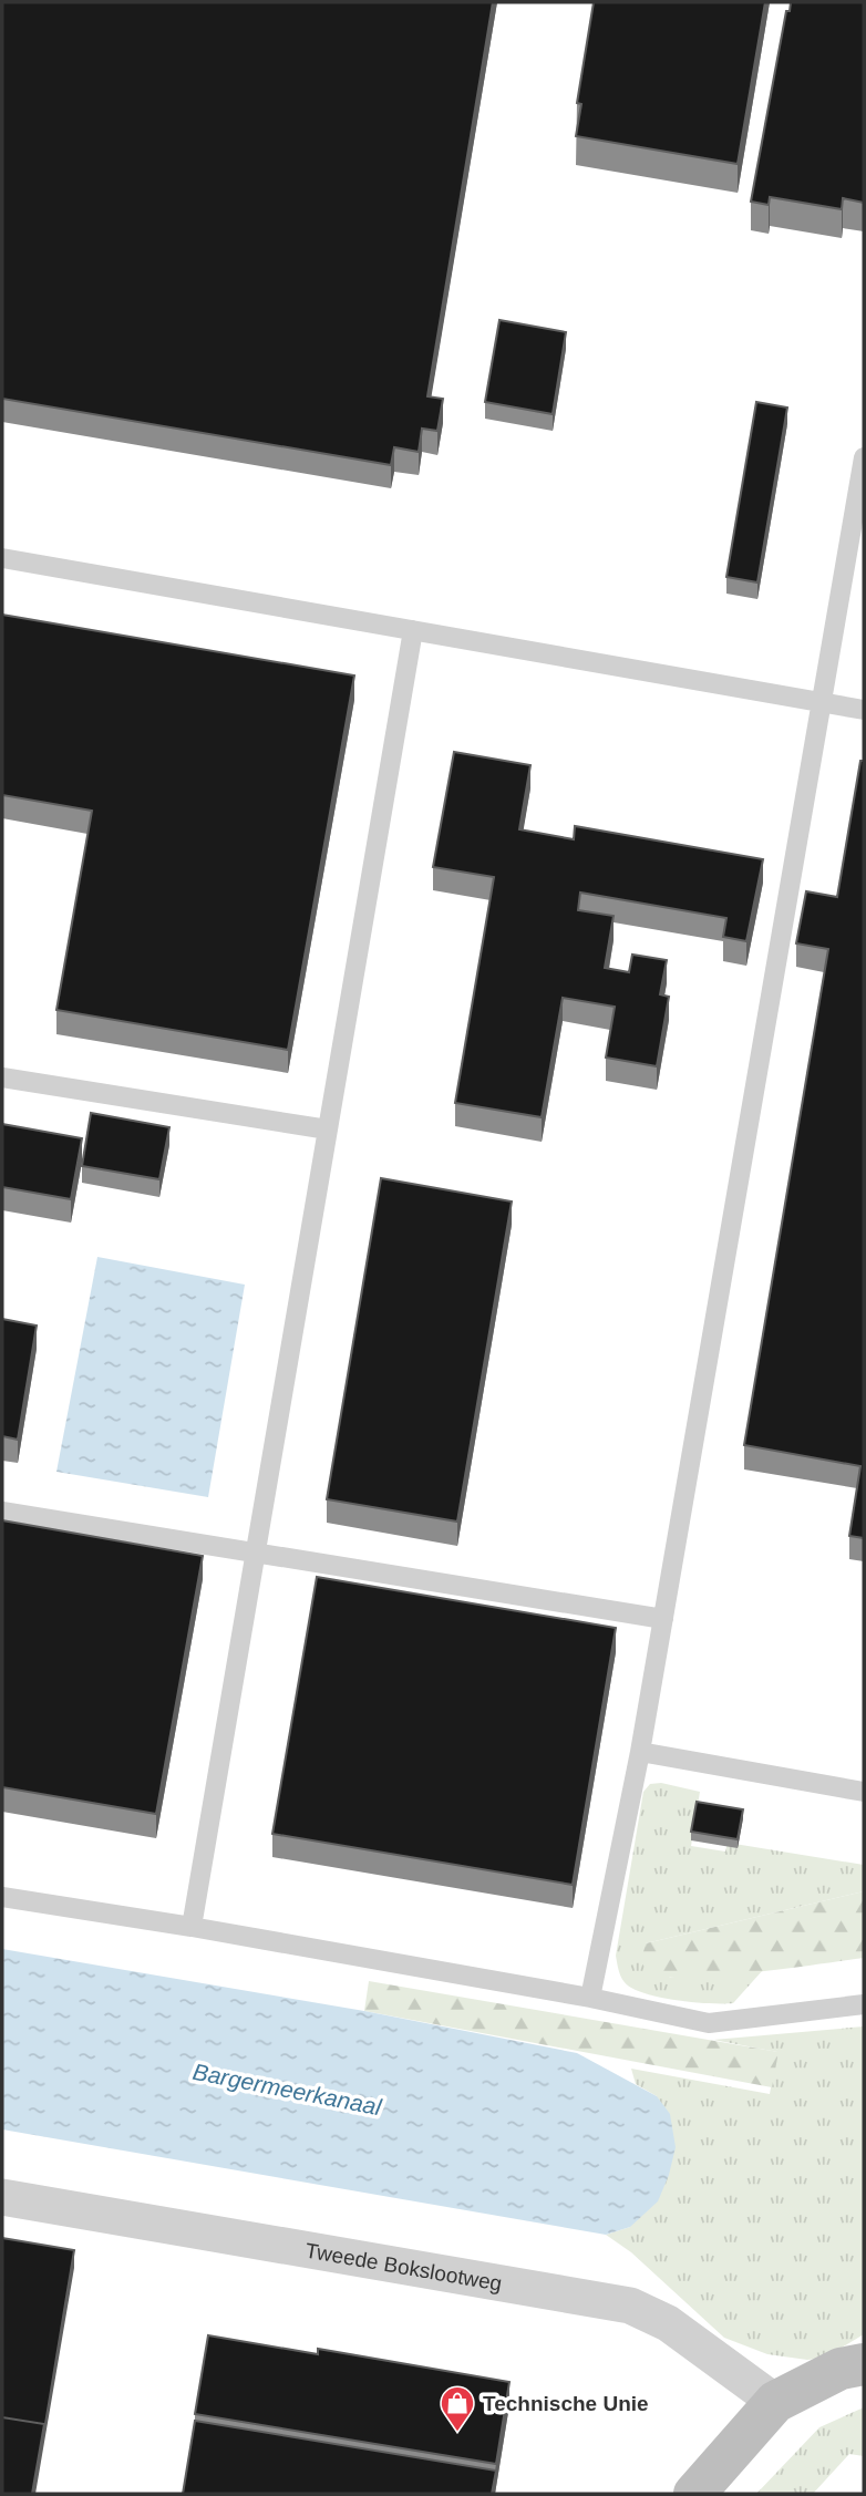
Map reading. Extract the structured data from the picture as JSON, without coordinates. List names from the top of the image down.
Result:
{
  "streets": {
    "street": ["Tweede Bokslootweg"]
  },
  "water": ["Bargermeerkanaal"],
  "places": {
    "shop": ["Technische Unie"]
  }
}
